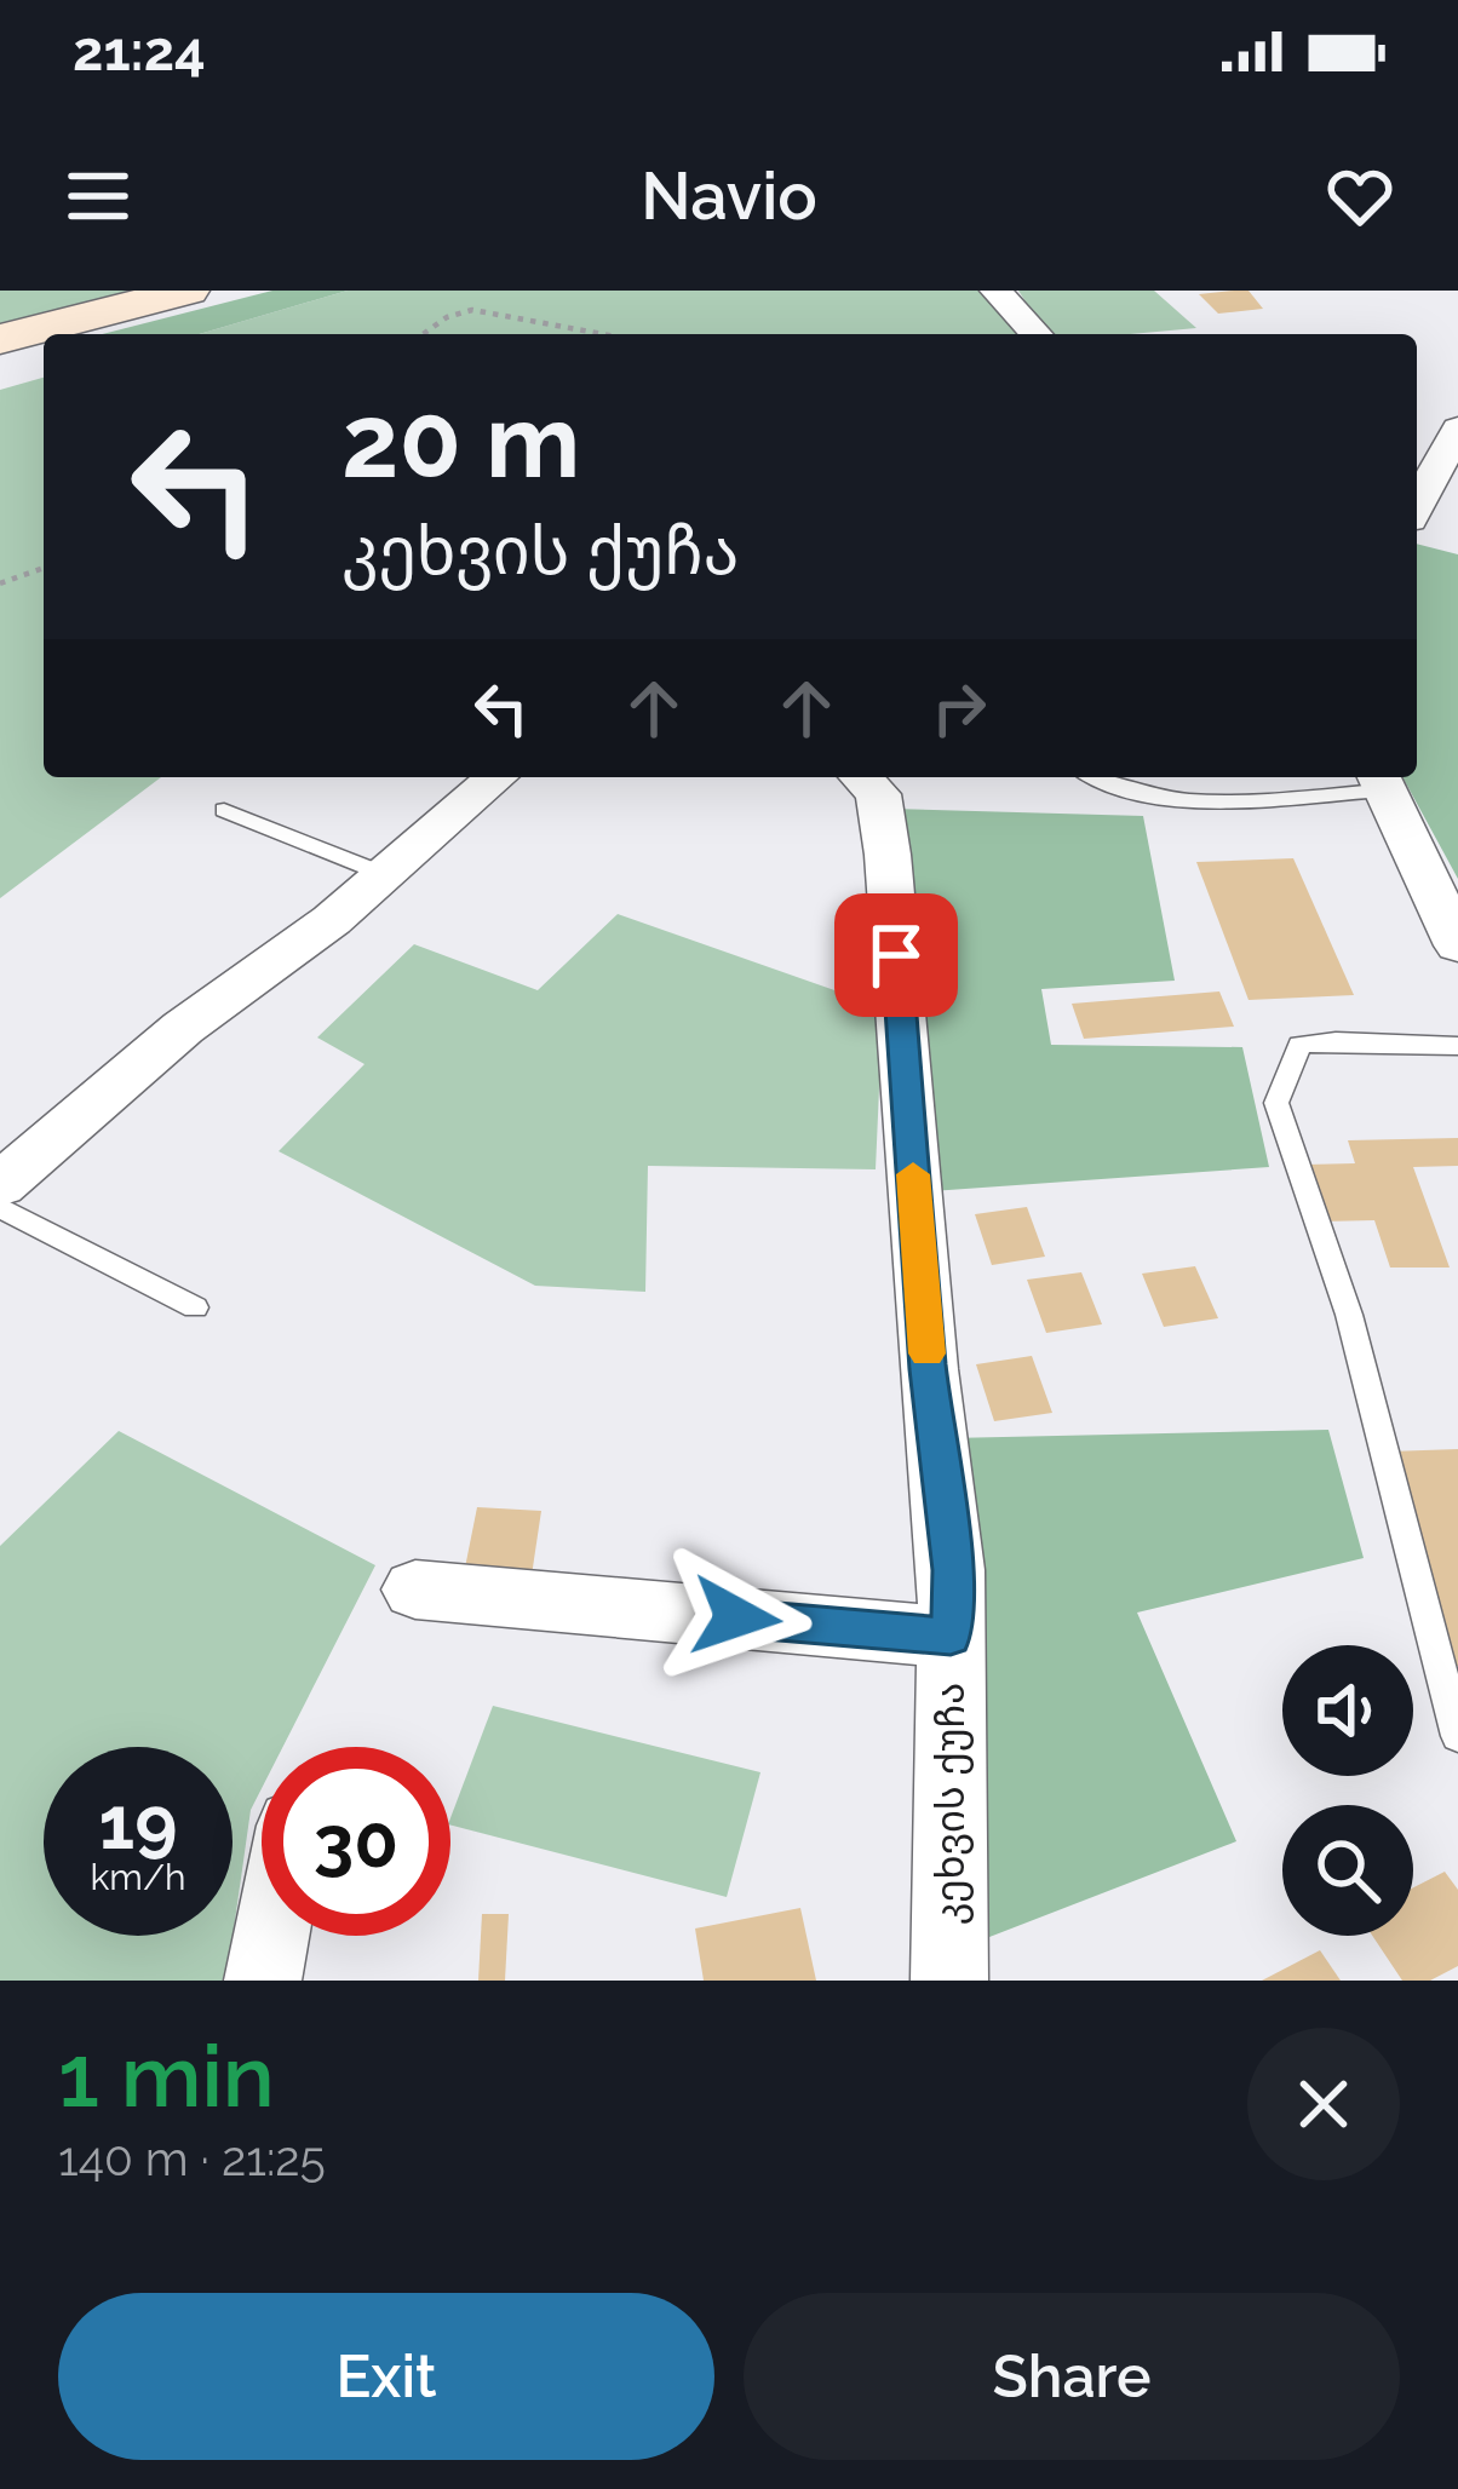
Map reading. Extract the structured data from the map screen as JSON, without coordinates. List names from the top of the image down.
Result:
{
  "streets": {
    "street": ["კეხვის ქუჩა"]
  },
  "page": {
    "status": "21:24",
    "header": "Navio",
    "turn": ["20 m", "კეხვის ქუჩა"],
    "speed": "19 km/h",
    "limit": "30",
    "heading": ["1 min", "140 m · 21:25"],
    "buttons": ["Exit", "Share"]
  }
}
